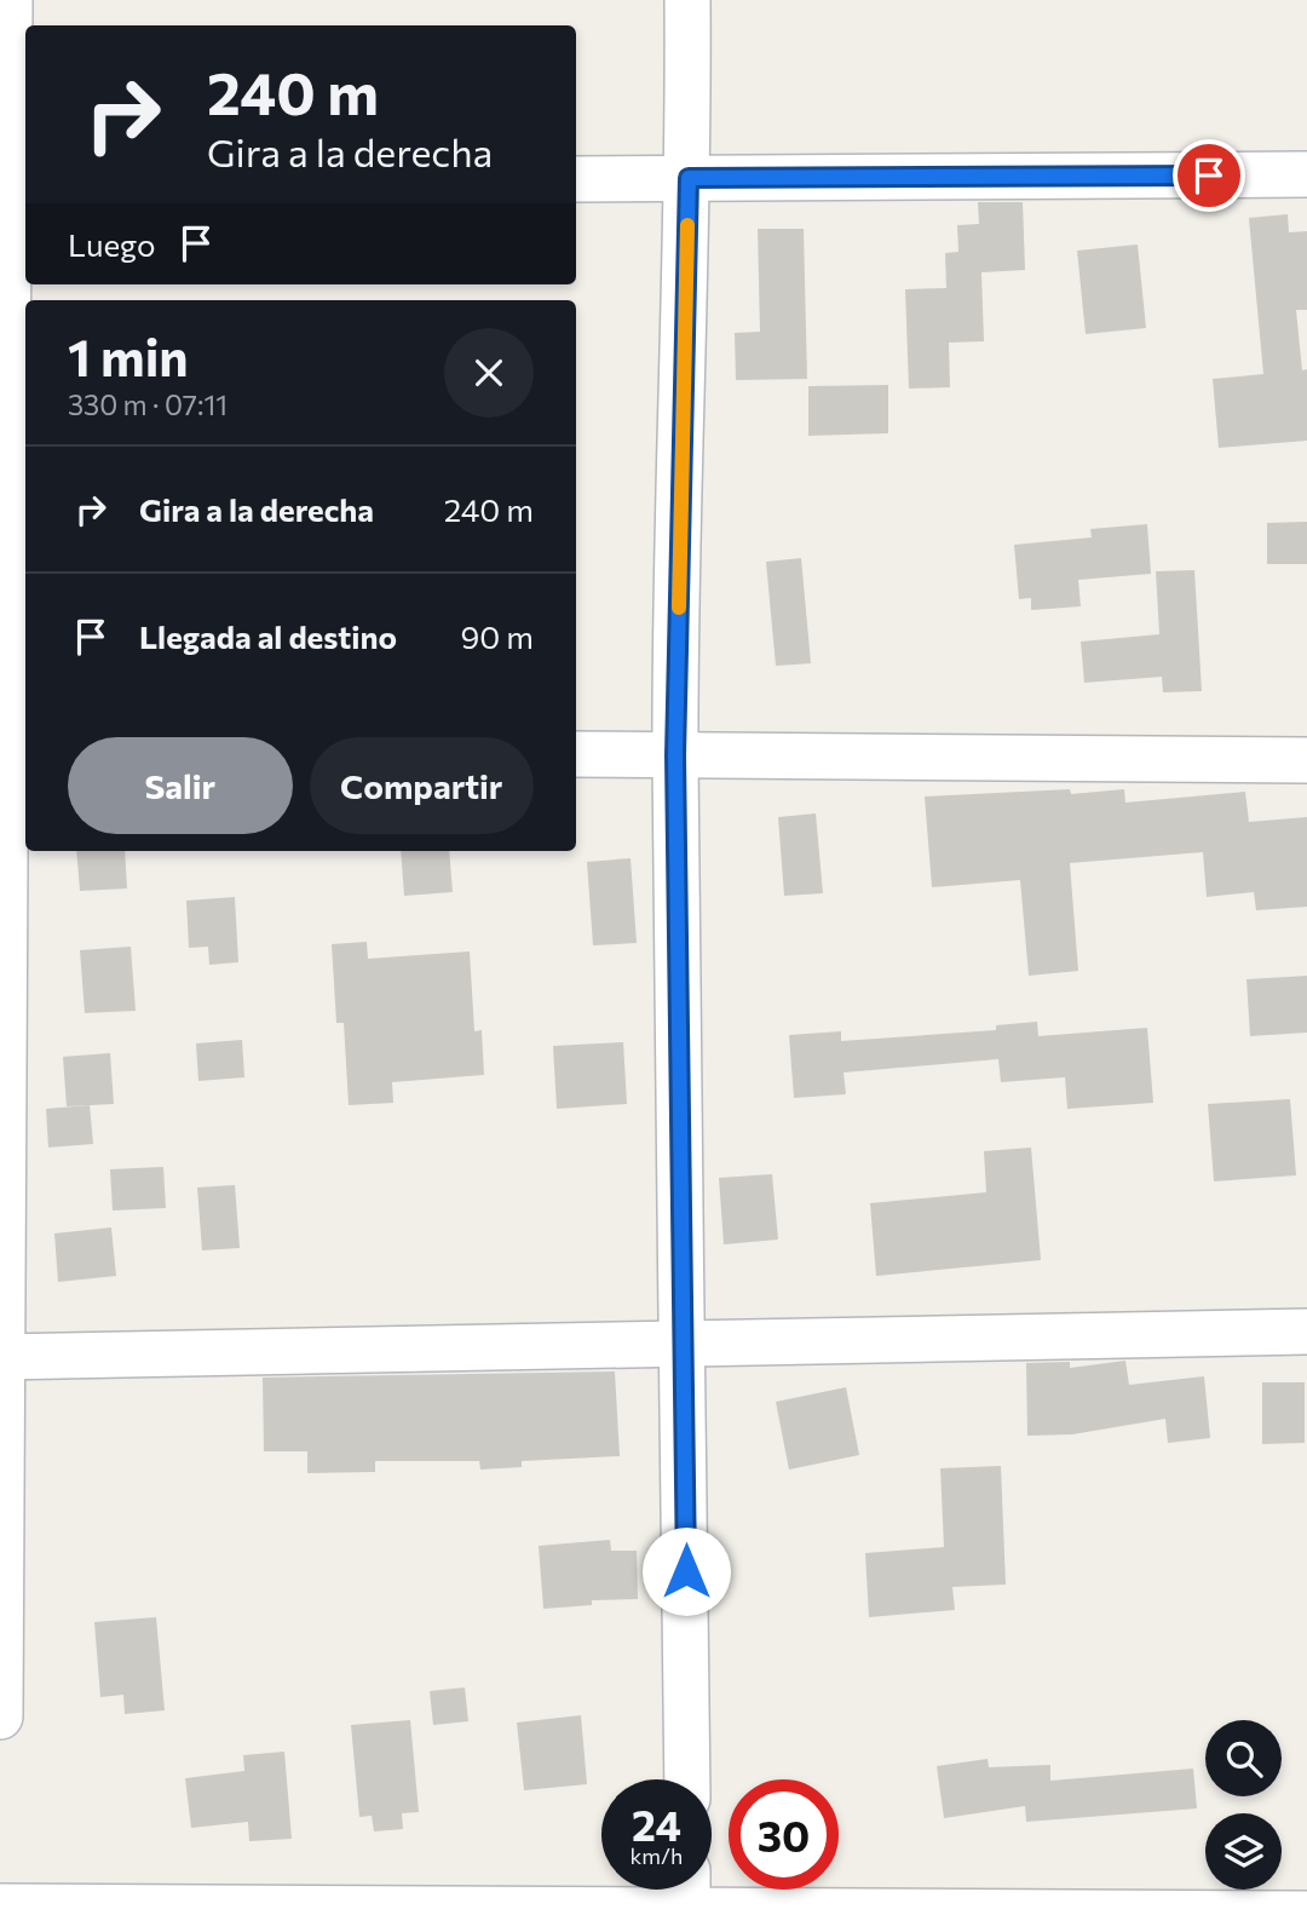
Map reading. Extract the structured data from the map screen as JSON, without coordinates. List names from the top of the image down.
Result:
{
  "page": {
    "turn": ["240 m", "Gira a la derecha"],
    "then": "Luego",
    "heading": ["1 min", "330 m · 07:11"],
    "list": [
      {
        "name": "Gira a la derecha",
        "value": "240 m"
      },
      {
        "name": "Llegada al destino",
        "value": "90 m"
      }
    ],
    "buttons": ["Salir", "Compartir"],
    "speed": "24 km/h",
    "limit": "30"
  }
}
